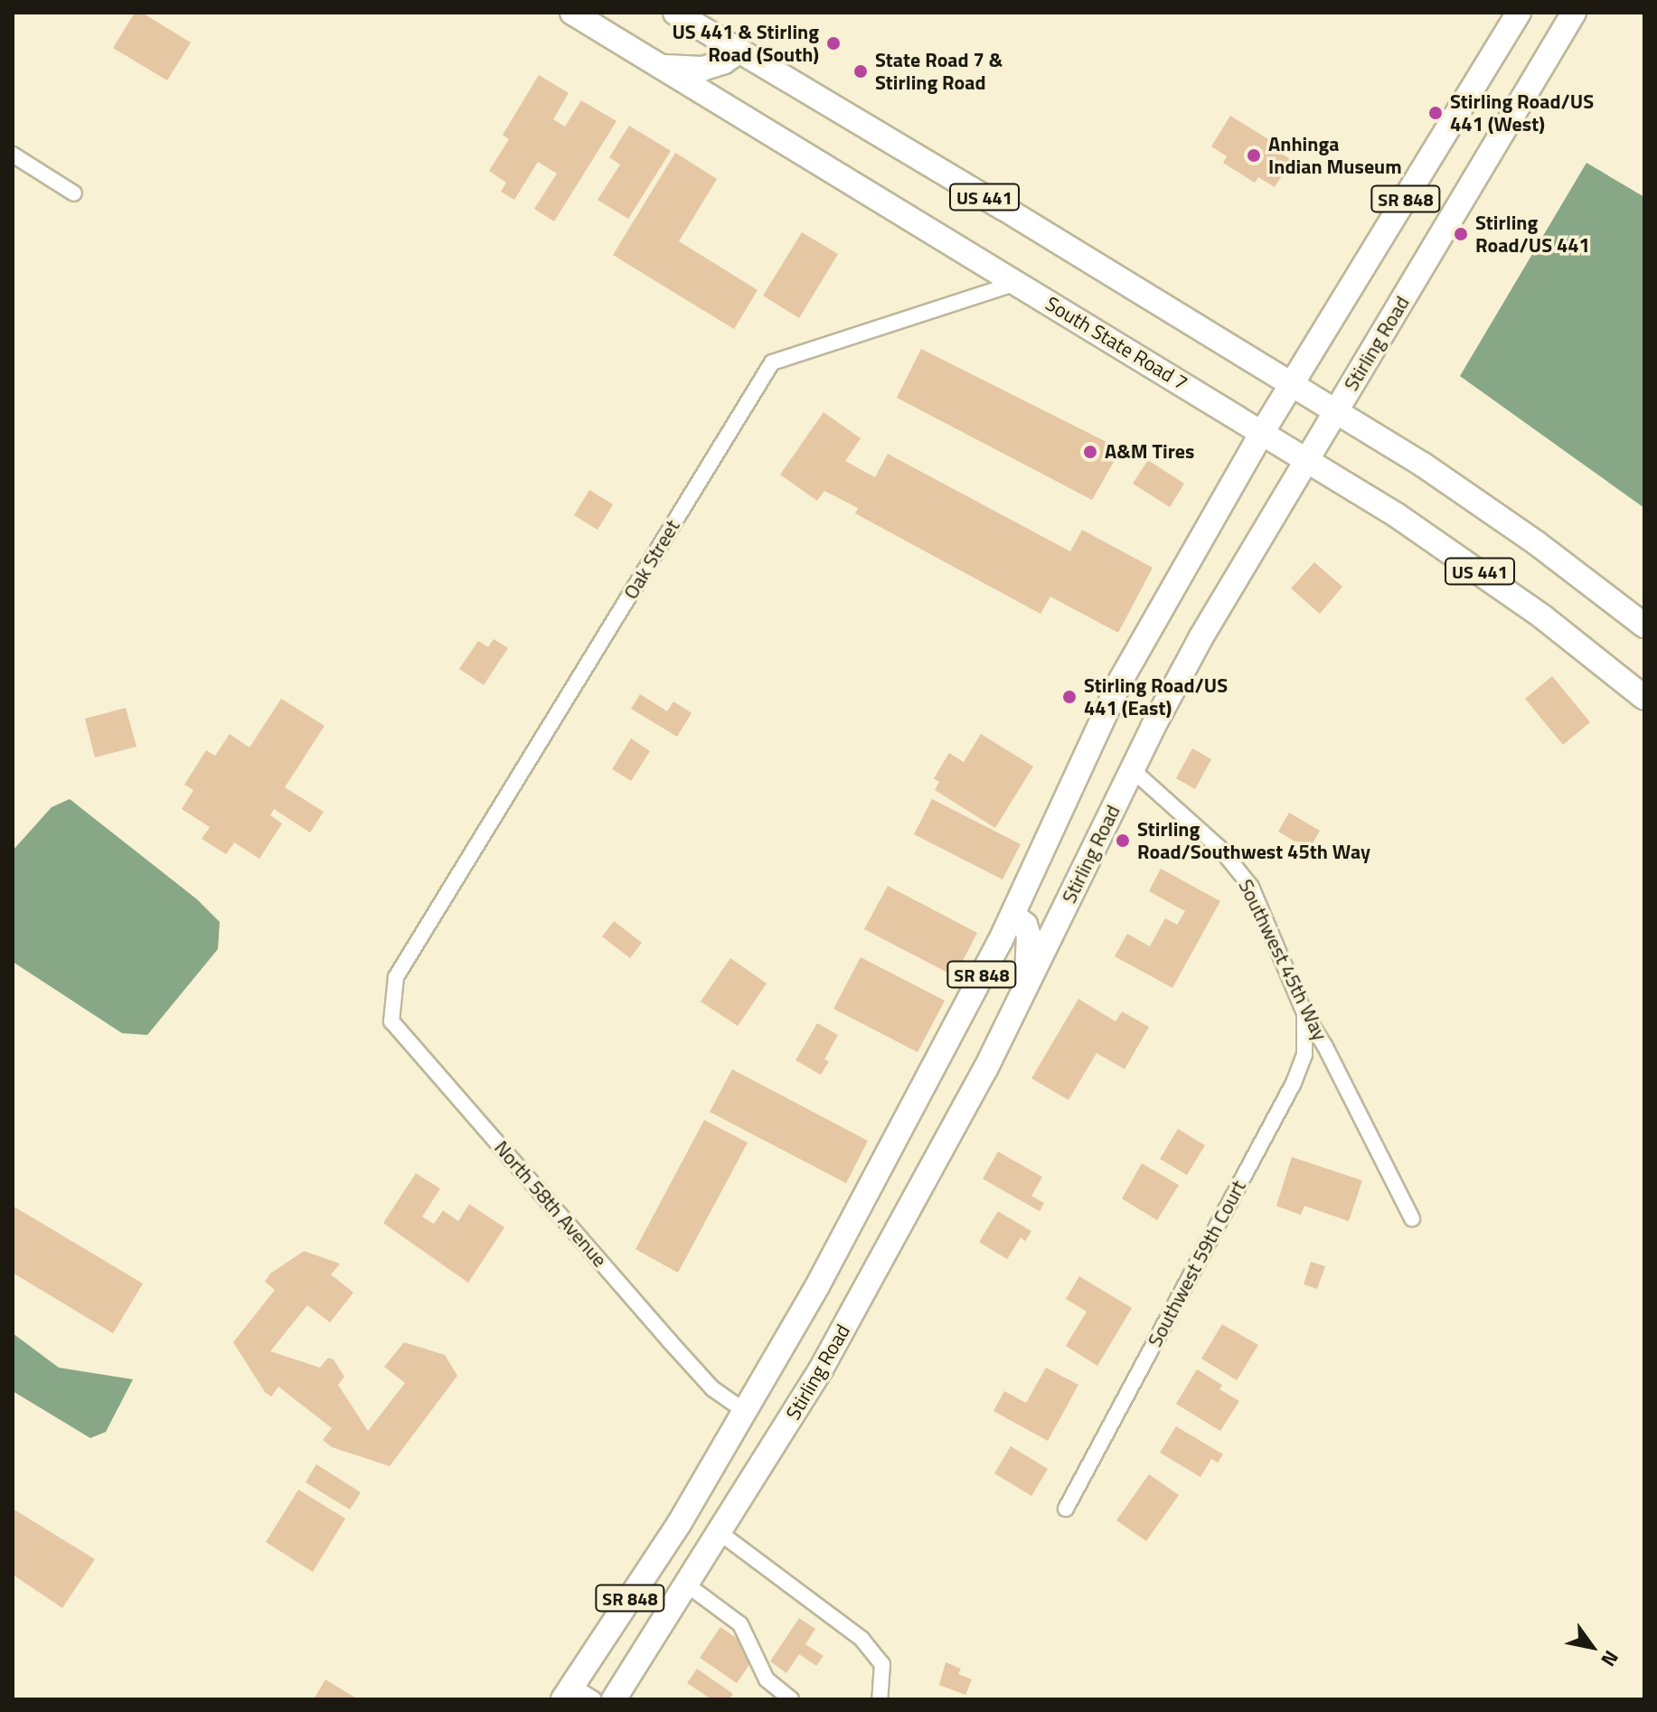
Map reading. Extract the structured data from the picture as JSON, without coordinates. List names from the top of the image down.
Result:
{
  "streets": {
    "main road": [
      "US 441",
      "SR 848",
      "South State Road 7",
      "Stirling Road"
    ],
    "street": [
      "Oak Street",
      "Southwest 45th Way",
      "North 58th Avenue",
      "Southwest 59th Court"
    ]
  },
  "crossings": [
    ["US 441", "SR 848"],
    ["US 441", "Stirling Road"],
    ["SR 848", "South State Road 7"],
    ["SR 848", "North 58th Avenue"],
    ["South State Road 7", "Stirling Road"],
    ["South State Road 7", "Oak Street"],
    ["Stirling Road", "Southwest 45th Way"],
    ["Oak Street", "North 58th Avenue"],
    ["Southwest 45th Way", "Southwest 59th Court"]
  ],
  "places": [
    "US 441 & Stirling Road (South)",
    "State Road 7 & Stirling Road",
    "Stirling Road/US 441 (West)",
    "Anhinga Indian Museum",
    "Stirling Road/US 441",
    "A&M Tires",
    "Stirling Road/US 441 (East)",
    "Stirling Road/Southwest 45th Way"
  ],
  "north": "bottom right"
}
